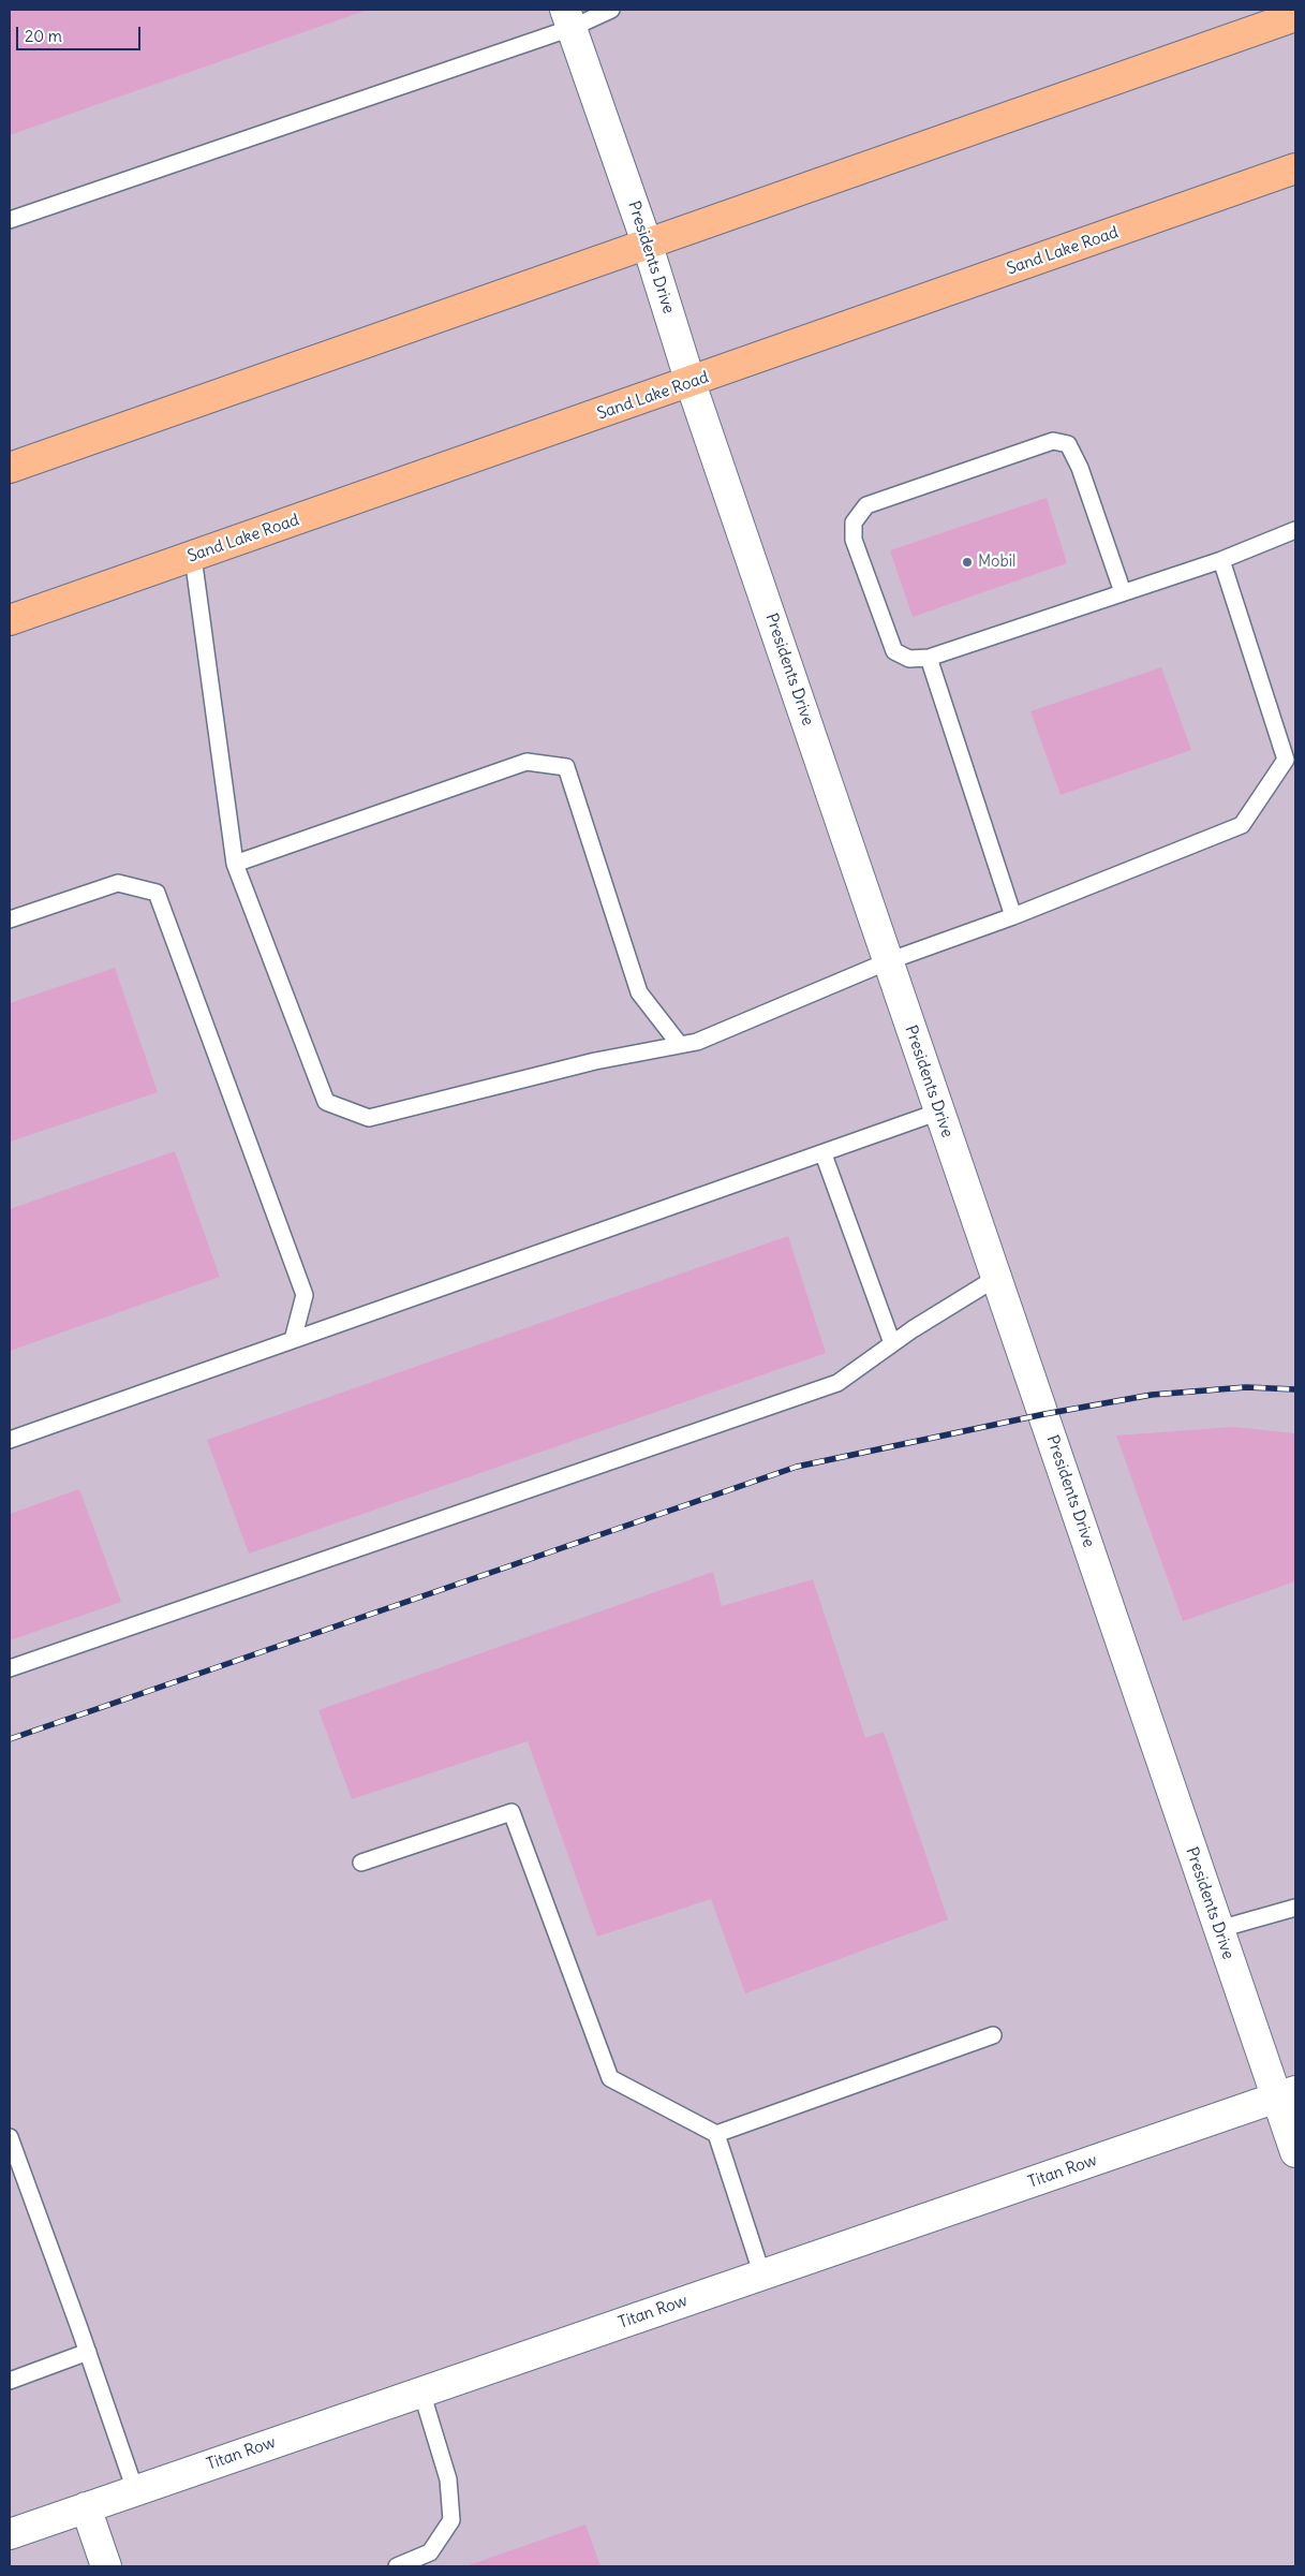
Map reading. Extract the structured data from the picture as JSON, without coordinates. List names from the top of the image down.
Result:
{
  "streets": {
    "main road": ["Sand Lake Road"],
    "street": ["Presidents Drive", "Titan Row"]
  },
  "crossings": [
    ["Sand Lake Road", "Presidents Drive"],
    ["Presidents Drive", "Titan Row"]
  ],
  "places": ["Mobil"],
  "scale_bar": "20 m"
}
